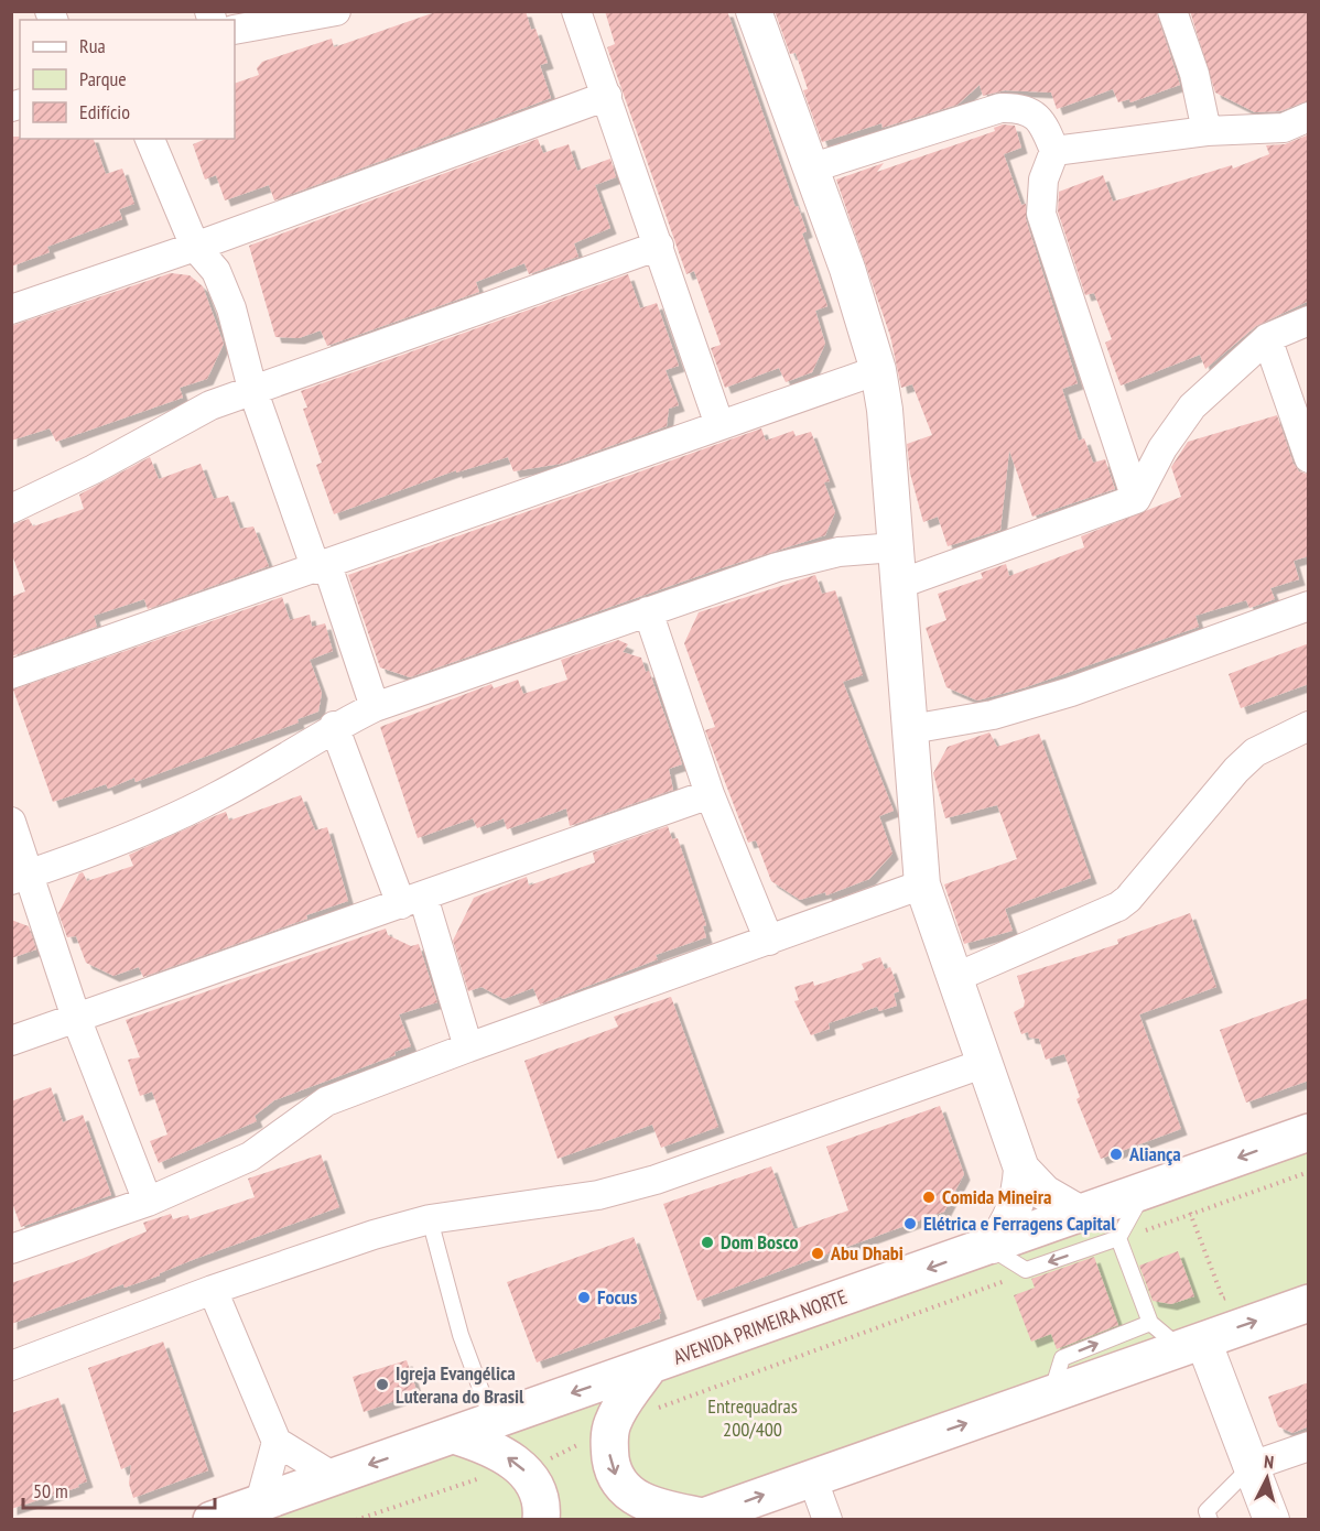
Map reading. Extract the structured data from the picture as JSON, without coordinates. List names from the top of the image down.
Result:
{
  "streets": {
    "main road": ["AVENIDA PRIMEIRA NORTE"]
  },
  "parks": ["Entrequadras 200/400"],
  "places": [
    "Aliança",
    "Comida Mineira",
    "Elétrica e Ferragens Capital",
    "Dom Bosco",
    "Abu Dhabi",
    "Focus",
    "Igreja Evangélica Luterana do Brasil"
  ],
  "legend": ["Rua", "Parque", "Edifício"],
  "scale_bar": "50 m",
  "north": "top"
}
